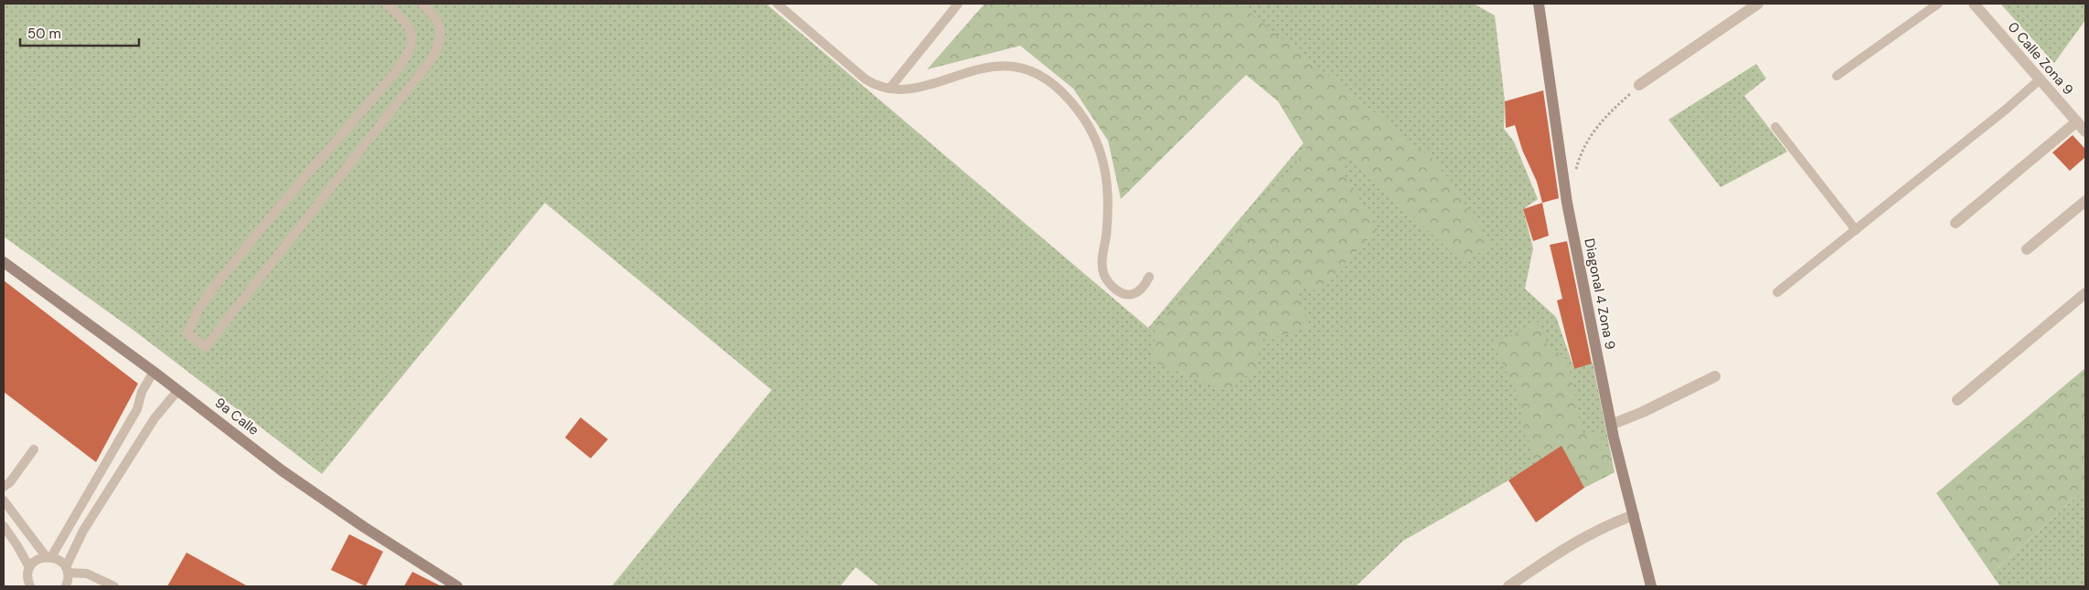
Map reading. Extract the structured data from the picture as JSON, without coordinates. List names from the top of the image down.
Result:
{
  "streets": {
    "main road": ["Diagonal 4 Zona 9", "9a Calle"],
    "street": ["0 Calle Zona 9"]
  },
  "scale_bar": "50 m"
}
